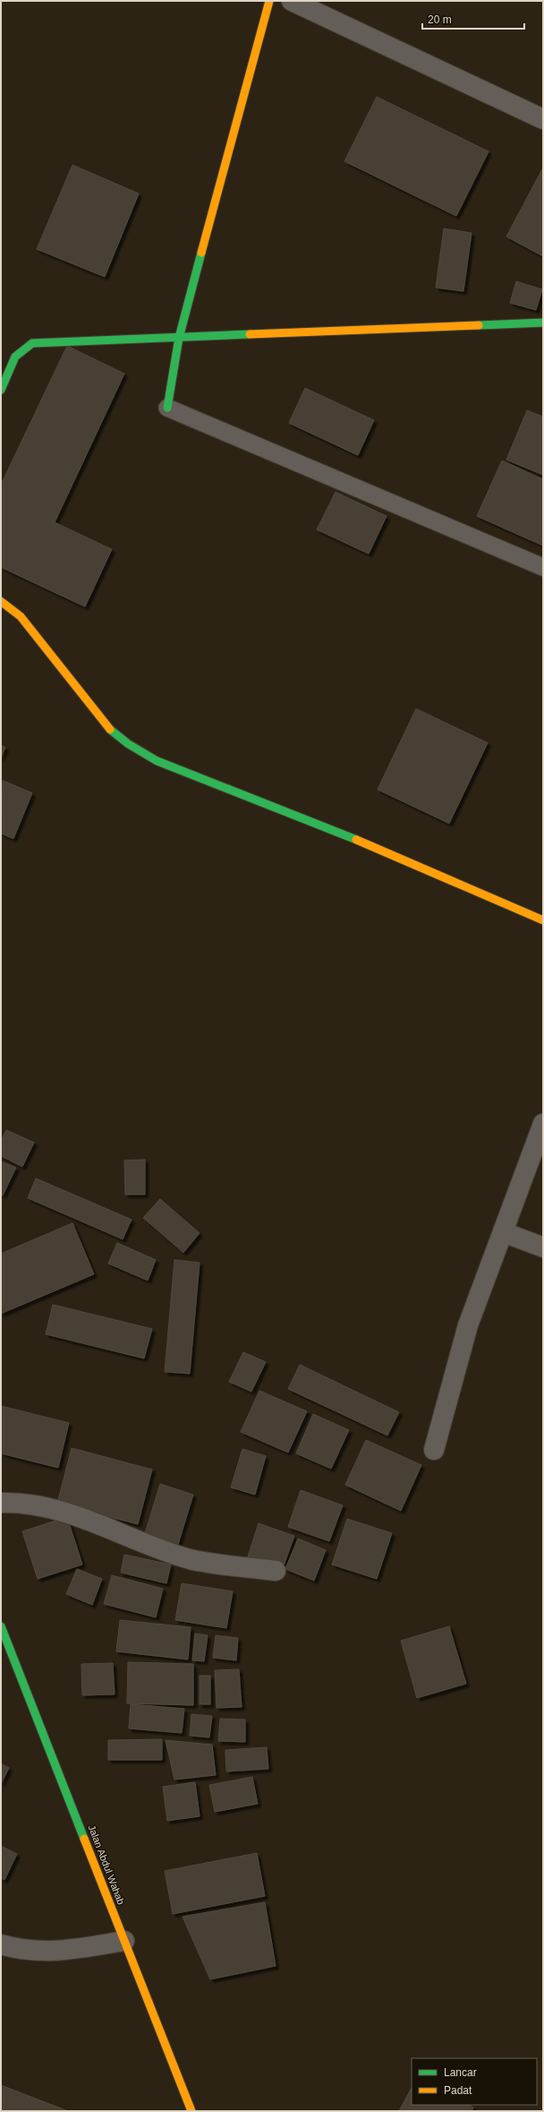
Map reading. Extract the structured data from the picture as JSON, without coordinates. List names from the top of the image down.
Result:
{
  "streets": {
    "street": ["Jalan Abdul Wahab"]
  },
  "legend": ["Lancar", "Padat"],
  "scale_bar": "20 m"
}
